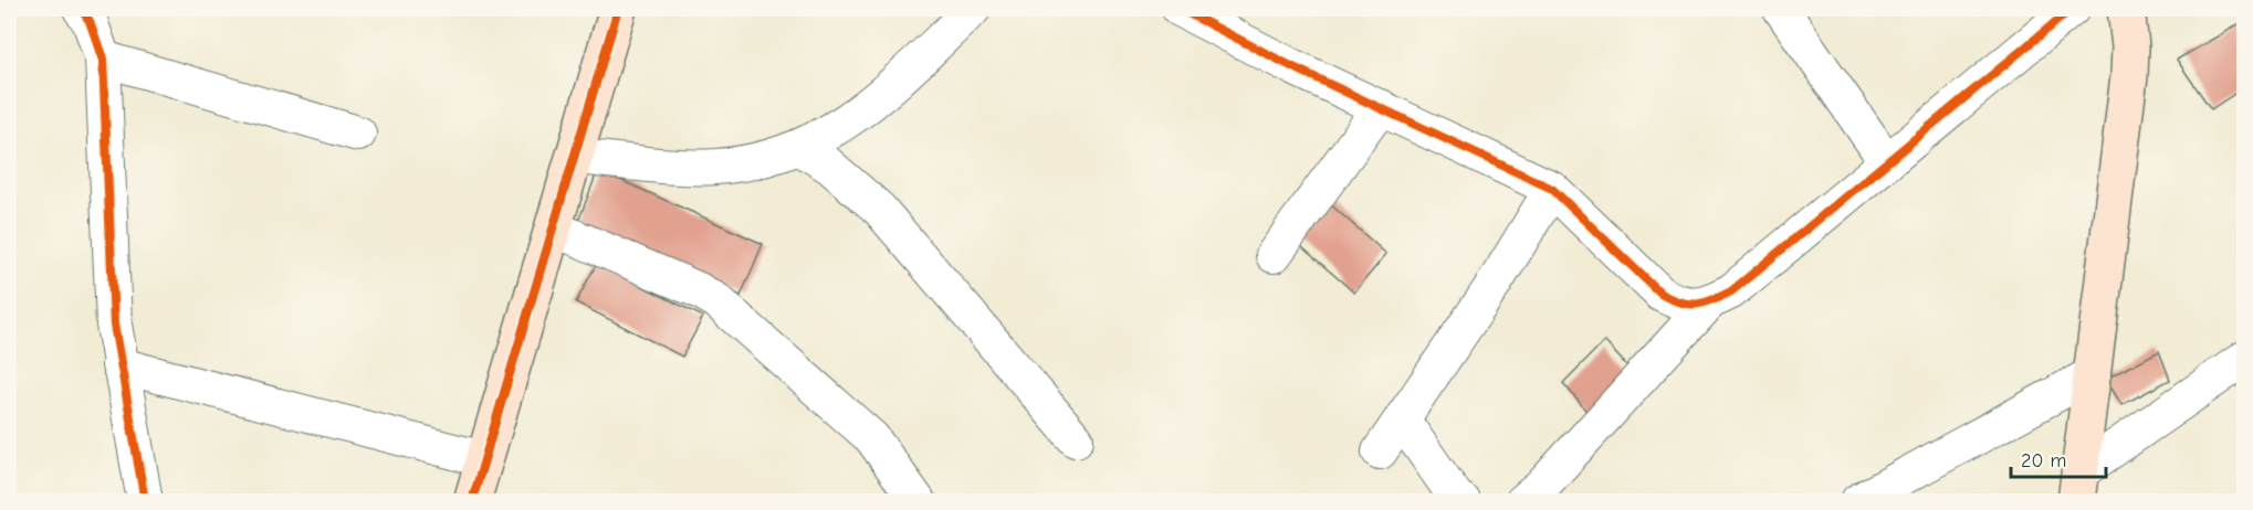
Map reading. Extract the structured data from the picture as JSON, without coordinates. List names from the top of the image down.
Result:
{
  "scale_bar": "20 m"
}
